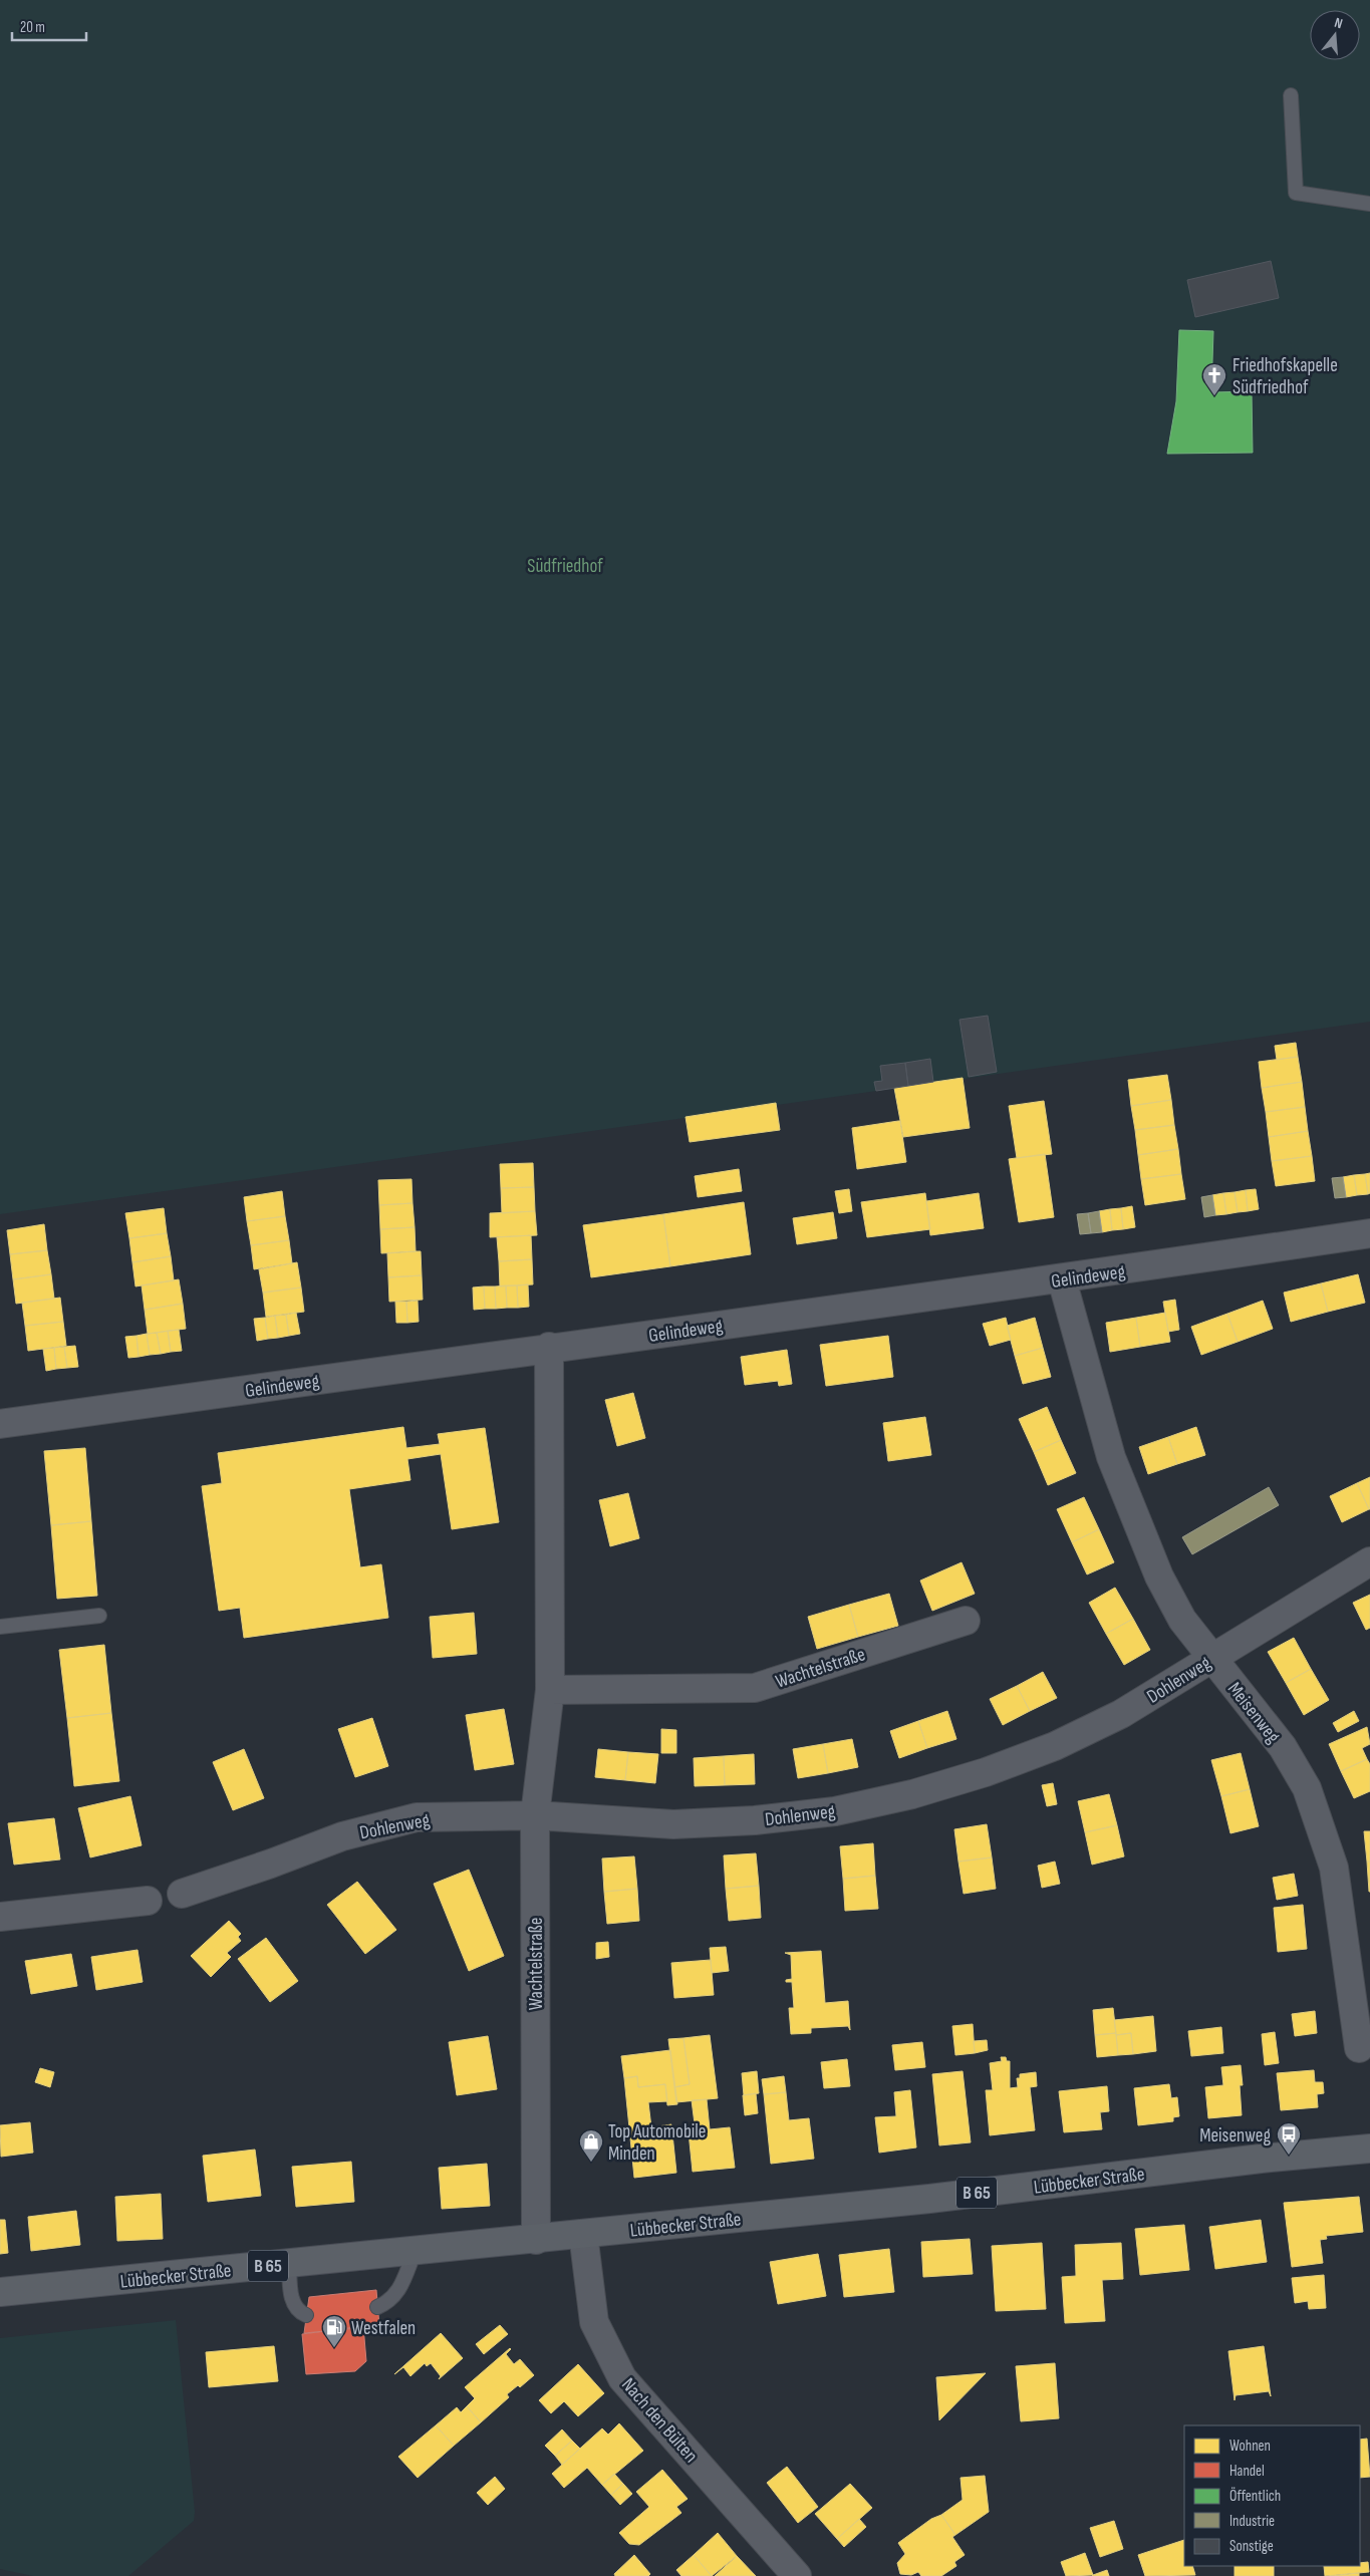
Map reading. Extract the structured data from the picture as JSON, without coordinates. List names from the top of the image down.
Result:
{
  "streets": {
    "main road": ["Lübbecker Straße", "B 65"],
    "street": [
      "Gelindeweg",
      "Wachtelstraße",
      "Dohlenweg",
      "Meisenweg",
      "Nach den Bülten"
    ]
  },
  "crossings": [
    ["Gelindeweg", "Wachtelstraße"],
    ["Gelindeweg", "Meisenweg"],
    ["Wachtelstraße", "Dohlenweg"],
    ["Wachtelstraße", "Lübbecker Straße"],
    ["Dohlenweg", "Meisenweg"],
    ["Lübbecker Straße", "Nach den Bülten"]
  ],
  "parks": ["Südfriedhof"],
  "places": {
    "church": ["Friedhofskapelle Südfriedhof"],
    "bus stop": ["Meisenweg"],
    "shop": ["Top Automobile Minden"],
    "fuel station": ["Westfalen"]
  },
  "legend": [
    "Wohnen",
    "Handel",
    "Öffentlich",
    "Industrie",
    "Sonstige"
  ],
  "scale_bar": "20 m",
  "north": "top"
}
